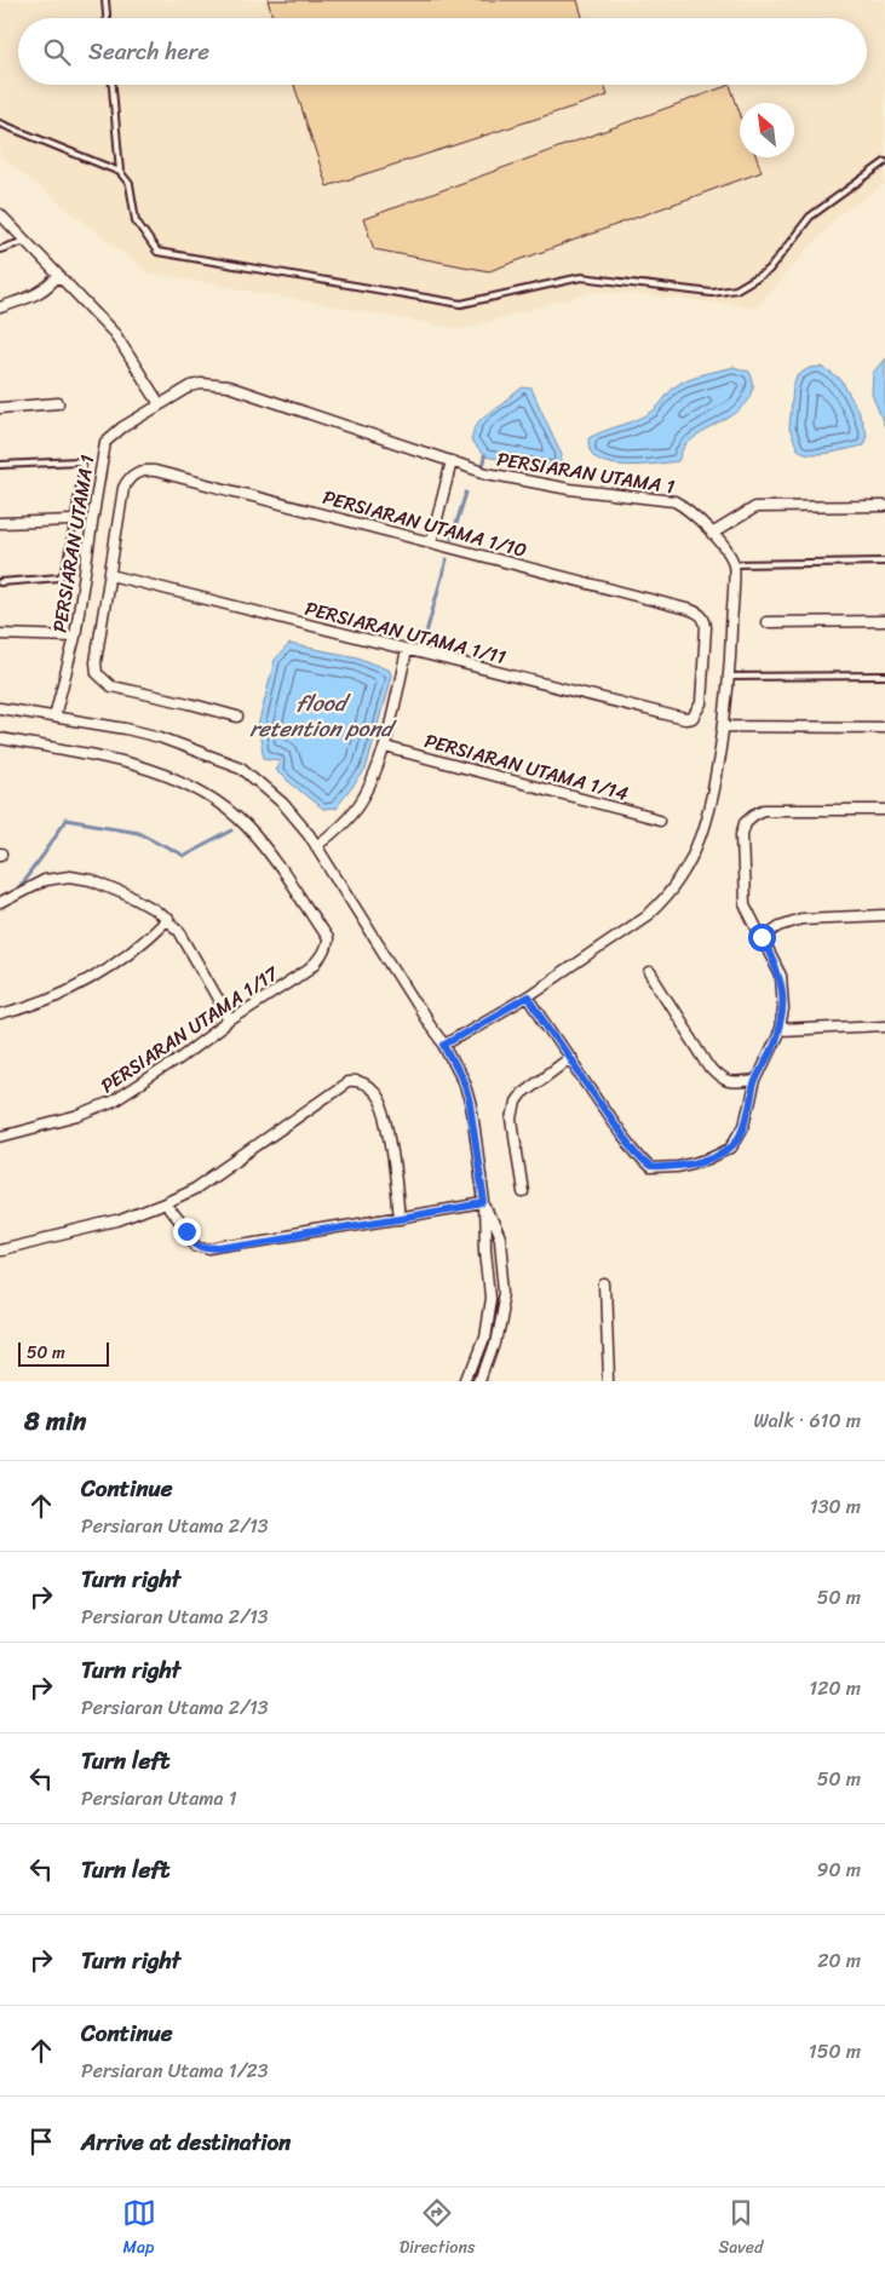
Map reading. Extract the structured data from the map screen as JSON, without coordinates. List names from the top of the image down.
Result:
{
  "streets": {
    "street": [
      "PERSIARAN UTAMA 1",
      "PERSIARAN UTAMA 1/10",
      "PERSIARAN UTAMA 1/11",
      "PERSIARAN UTAMA 1/14",
      "PERSIARAN UTAMA 1/17"
    ]
  },
  "crossings": [
    ["PERSIARAN UTAMA 1/10", "PERSIARAN UTAMA 1/11"]
  ],
  "water": ["flood retention pond"],
  "scale_bar": "50 m",
  "north": "top left",
  "page": {
    "search": "Search here",
    "scale": "50 m",
    "heading": ["8 min", "Walk · 610 m"],
    "list": [
      ["Continue", "Persiaran Utama 2/13", "130 m"],
      ["Turn right", "Persiaran Utama 2/13", "50 m"],
      ["Turn right", "Persiaran Utama 2/13", "120 m"],
      ["Turn left", "Persiaran Utama 1", "50 m"],
      ["Turn left", "90 m"],
      ["Turn right", "20 m"],
      ["Continue", "Persiaran Utama 1/23", "150 m"],
      "Arrive at destination"
    ],
    "nav": ["Map", "Directions", "Saved"]
  }
}
